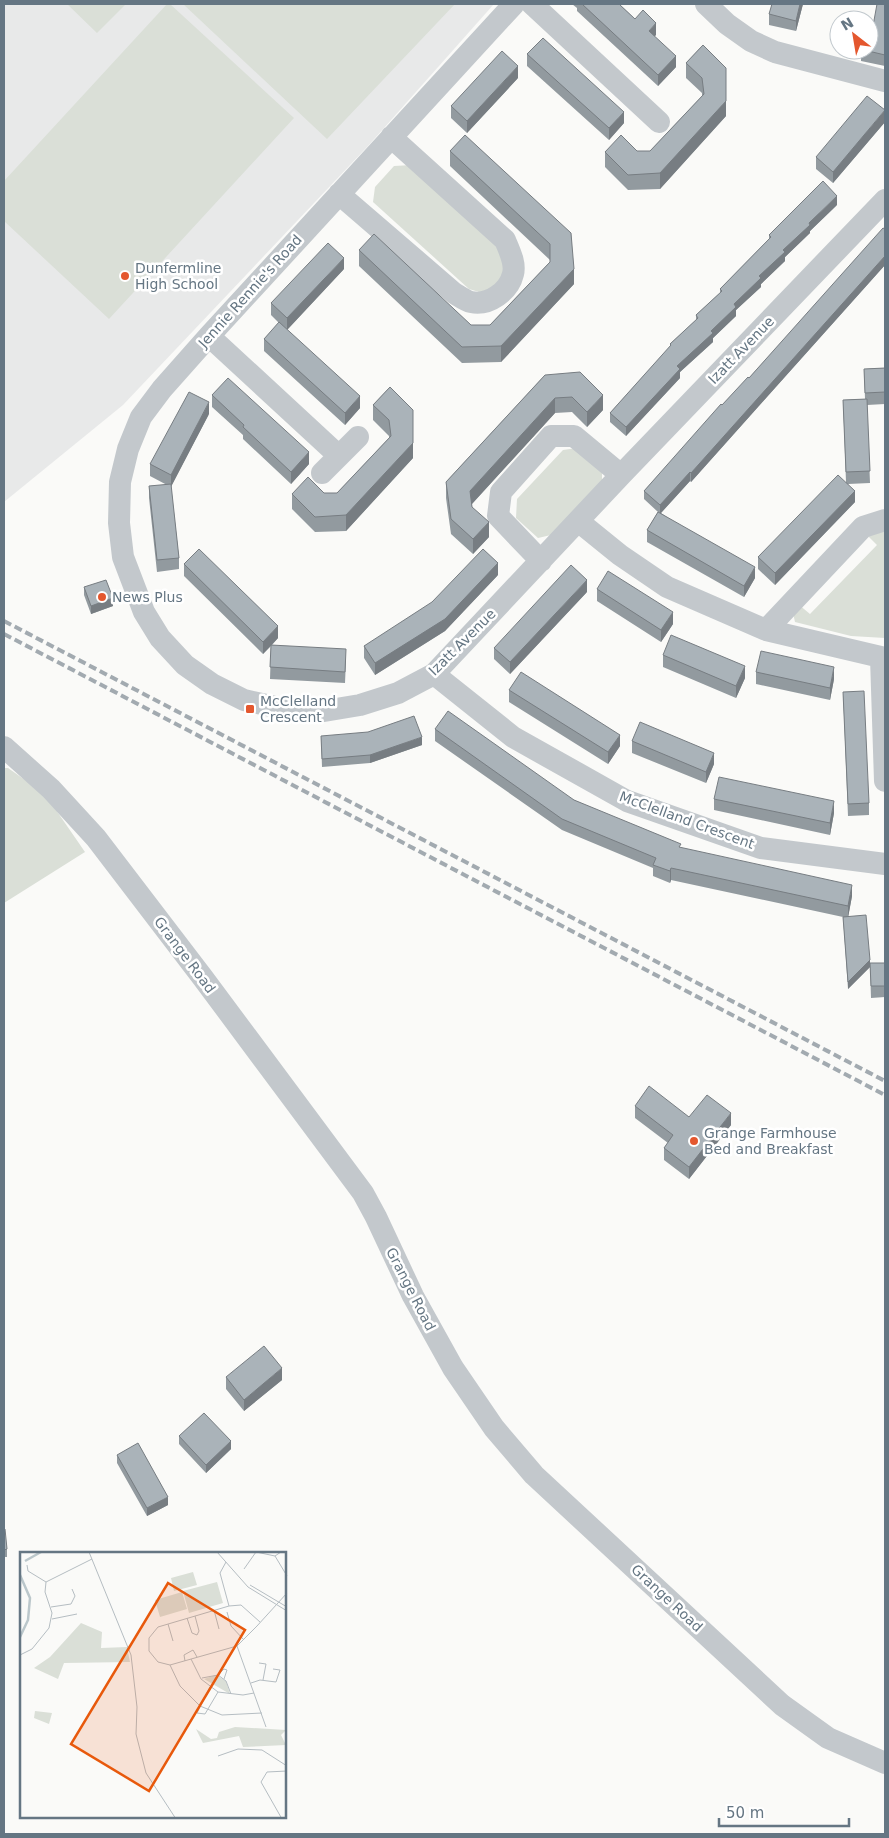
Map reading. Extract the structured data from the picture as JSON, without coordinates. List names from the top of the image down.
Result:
{
  "streets": {
    "street": [
      "Jennie Rennie's Road",
      "Izatt Avenue",
      "McClelland Crescent",
      "Grange Road"
    ]
  },
  "crossings": [
    ["Jennie Rennie's Road", "Izatt Avenue"],
    ["Izatt Avenue", "McClelland Crescent"]
  ],
  "places": {
    "other": ["Dunfermline High School", "News Plus", "Grange Farmhouse Bed and Breakfast"],
    "transit": ["McClelland Crescent"]
  },
  "scale_bar": "50 m",
  "north": "top left"
}
